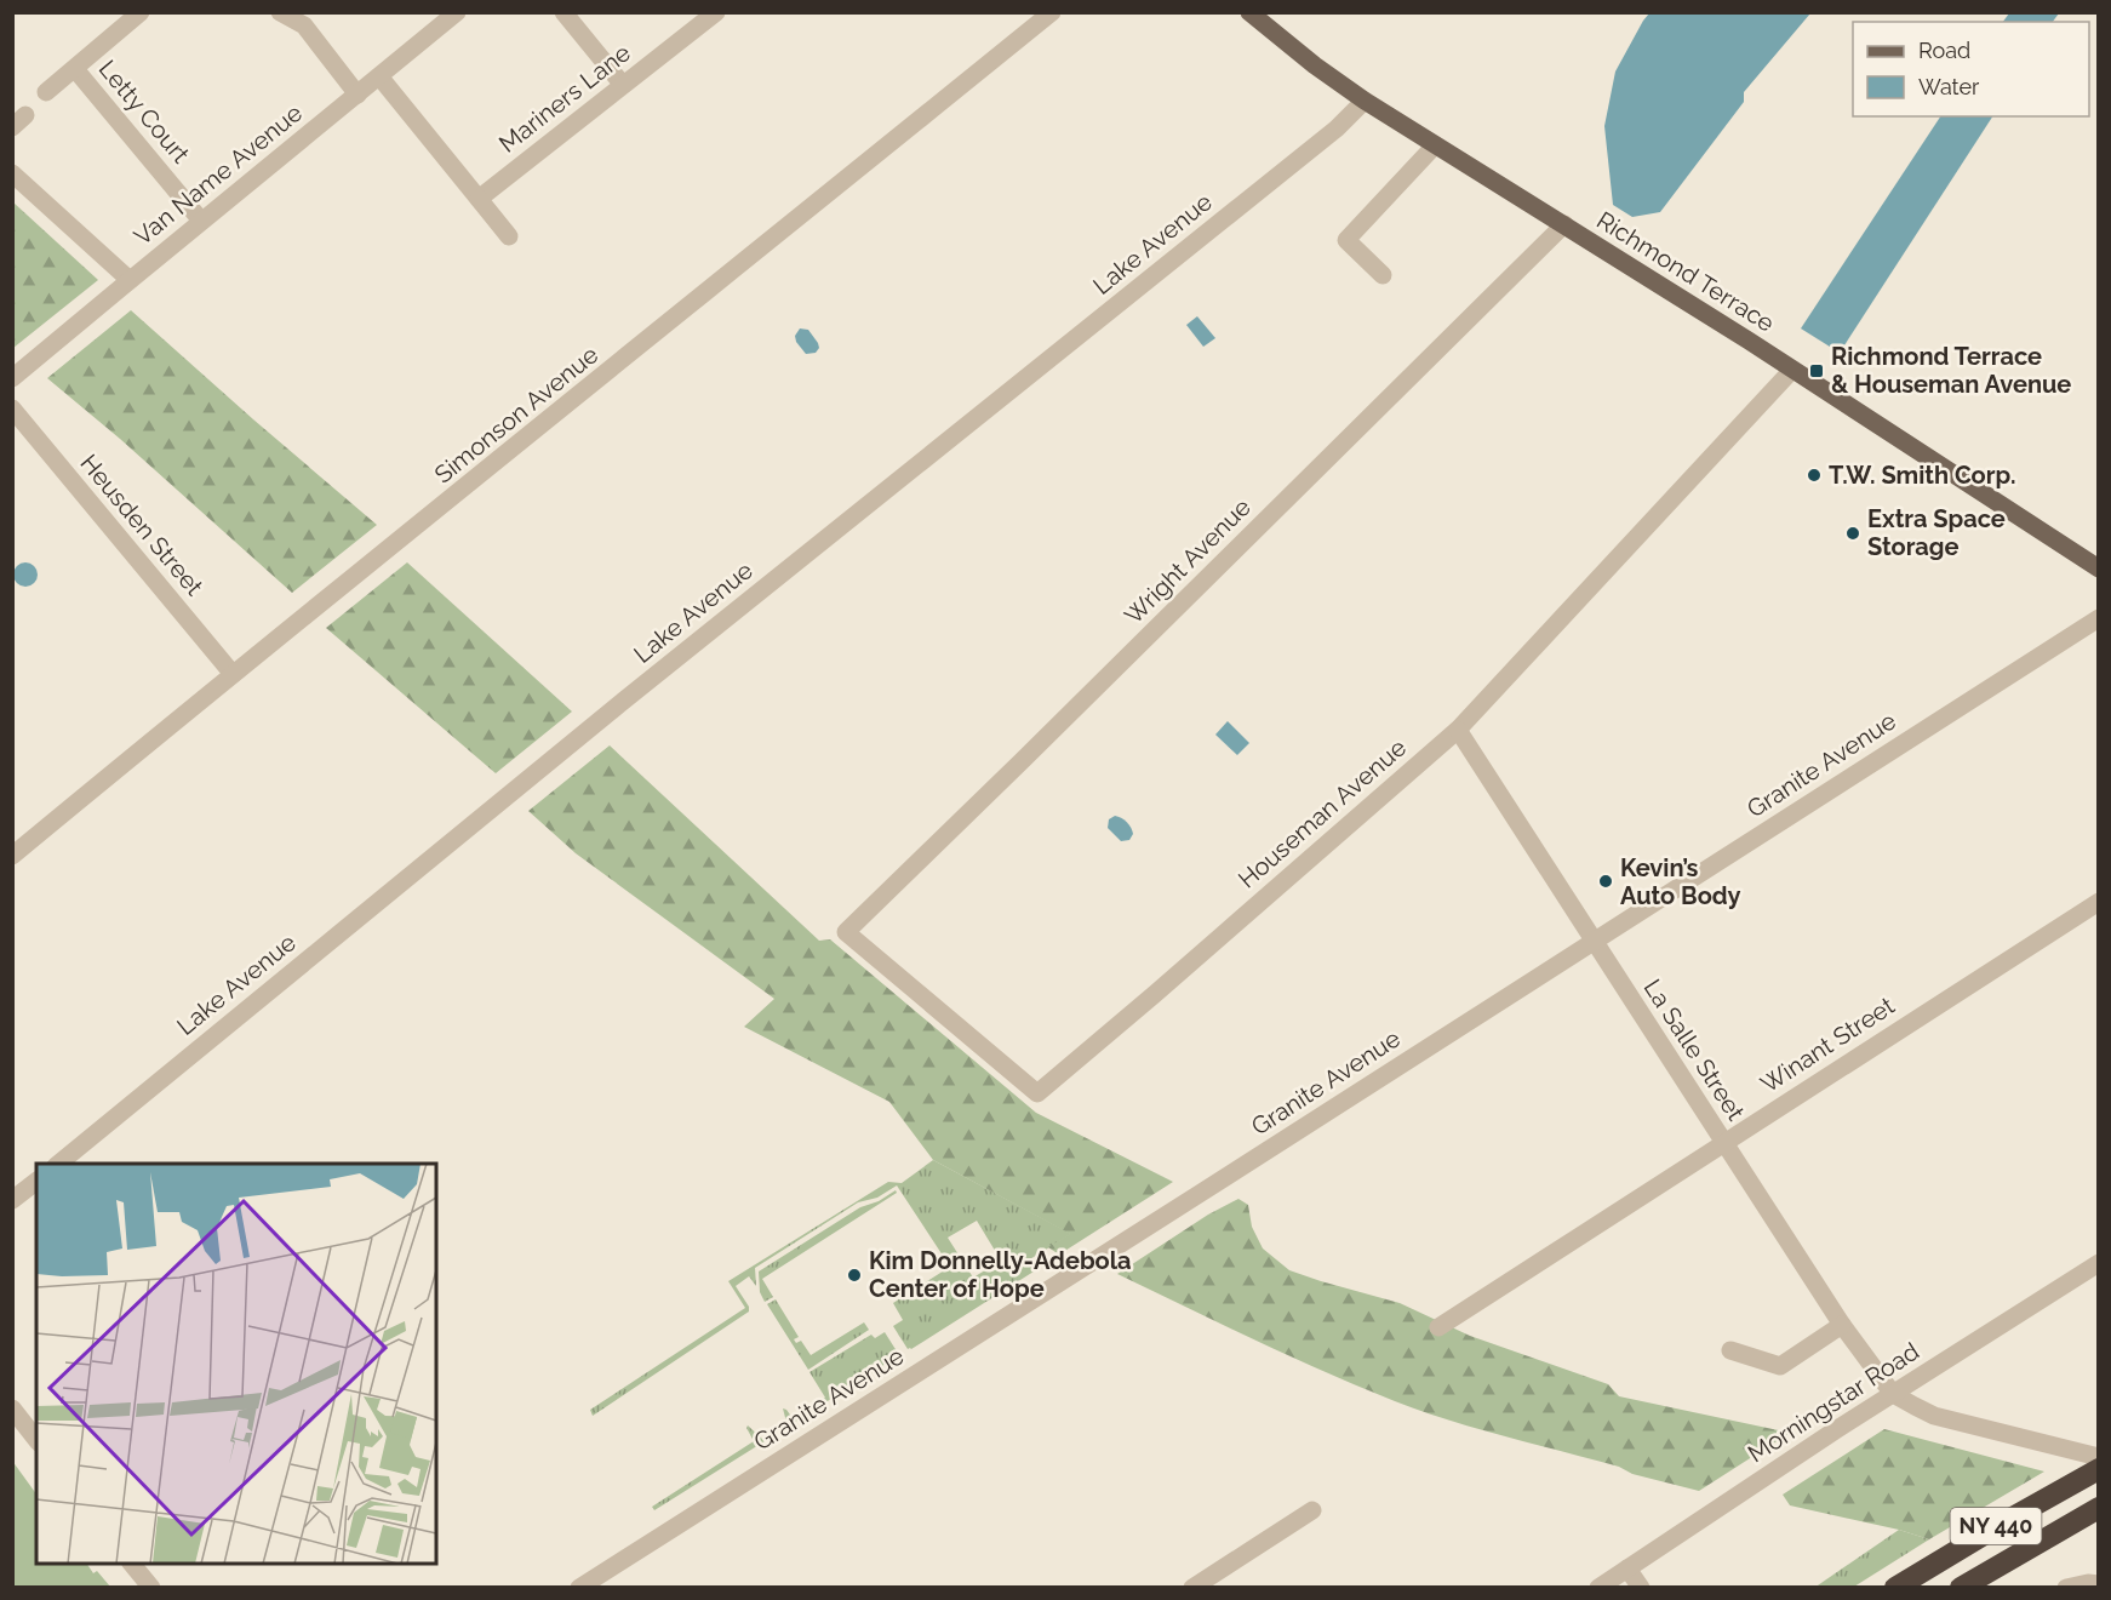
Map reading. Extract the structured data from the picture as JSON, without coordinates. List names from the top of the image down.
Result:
{
  "streets": {
    "highway": ["NY 440"],
    "main road": ["Richmond Terrace"],
    "street": [
      "Mariners Lane",
      "Letty Court",
      "Van Name Avenue",
      "Lake Avenue",
      "Simonson Avenue",
      "Heusden Street",
      "Wright Avenue",
      "Granite Avenue",
      "Houseman Avenue",
      "Winant Street",
      "La Salle Street",
      "Morningstar Road"
    ]
  },
  "crossings": [
    ["Letty Court", "Van Name Avenue"],
    ["Lake Avenue", "Richmond Terrace"],
    ["Richmond Terrace", "Wright Avenue"],
    ["Richmond Terrace", "Houseman Avenue"],
    ["Simonson Avenue", "Heusden Street"],
    ["Wright Avenue", "Houseman Avenue"],
    ["Granite Avenue", "La Salle Street"],
    ["Houseman Avenue", "La Salle Street"],
    ["Winant Street", "La Salle Street"],
    ["La Salle Street", "Morningstar Road"]
  ],
  "places": {
    "transit": ["Richmond Terrace & Houseman Avenue"],
    "other": [
      "T.W. Smith Corp.",
      "Extra Space Storage",
      "Kevin’s Auto Body",
      "Kim Donnelly-Adebola Center of Hope"
    ]
  },
  "legend": ["Road", "Water"]
}
